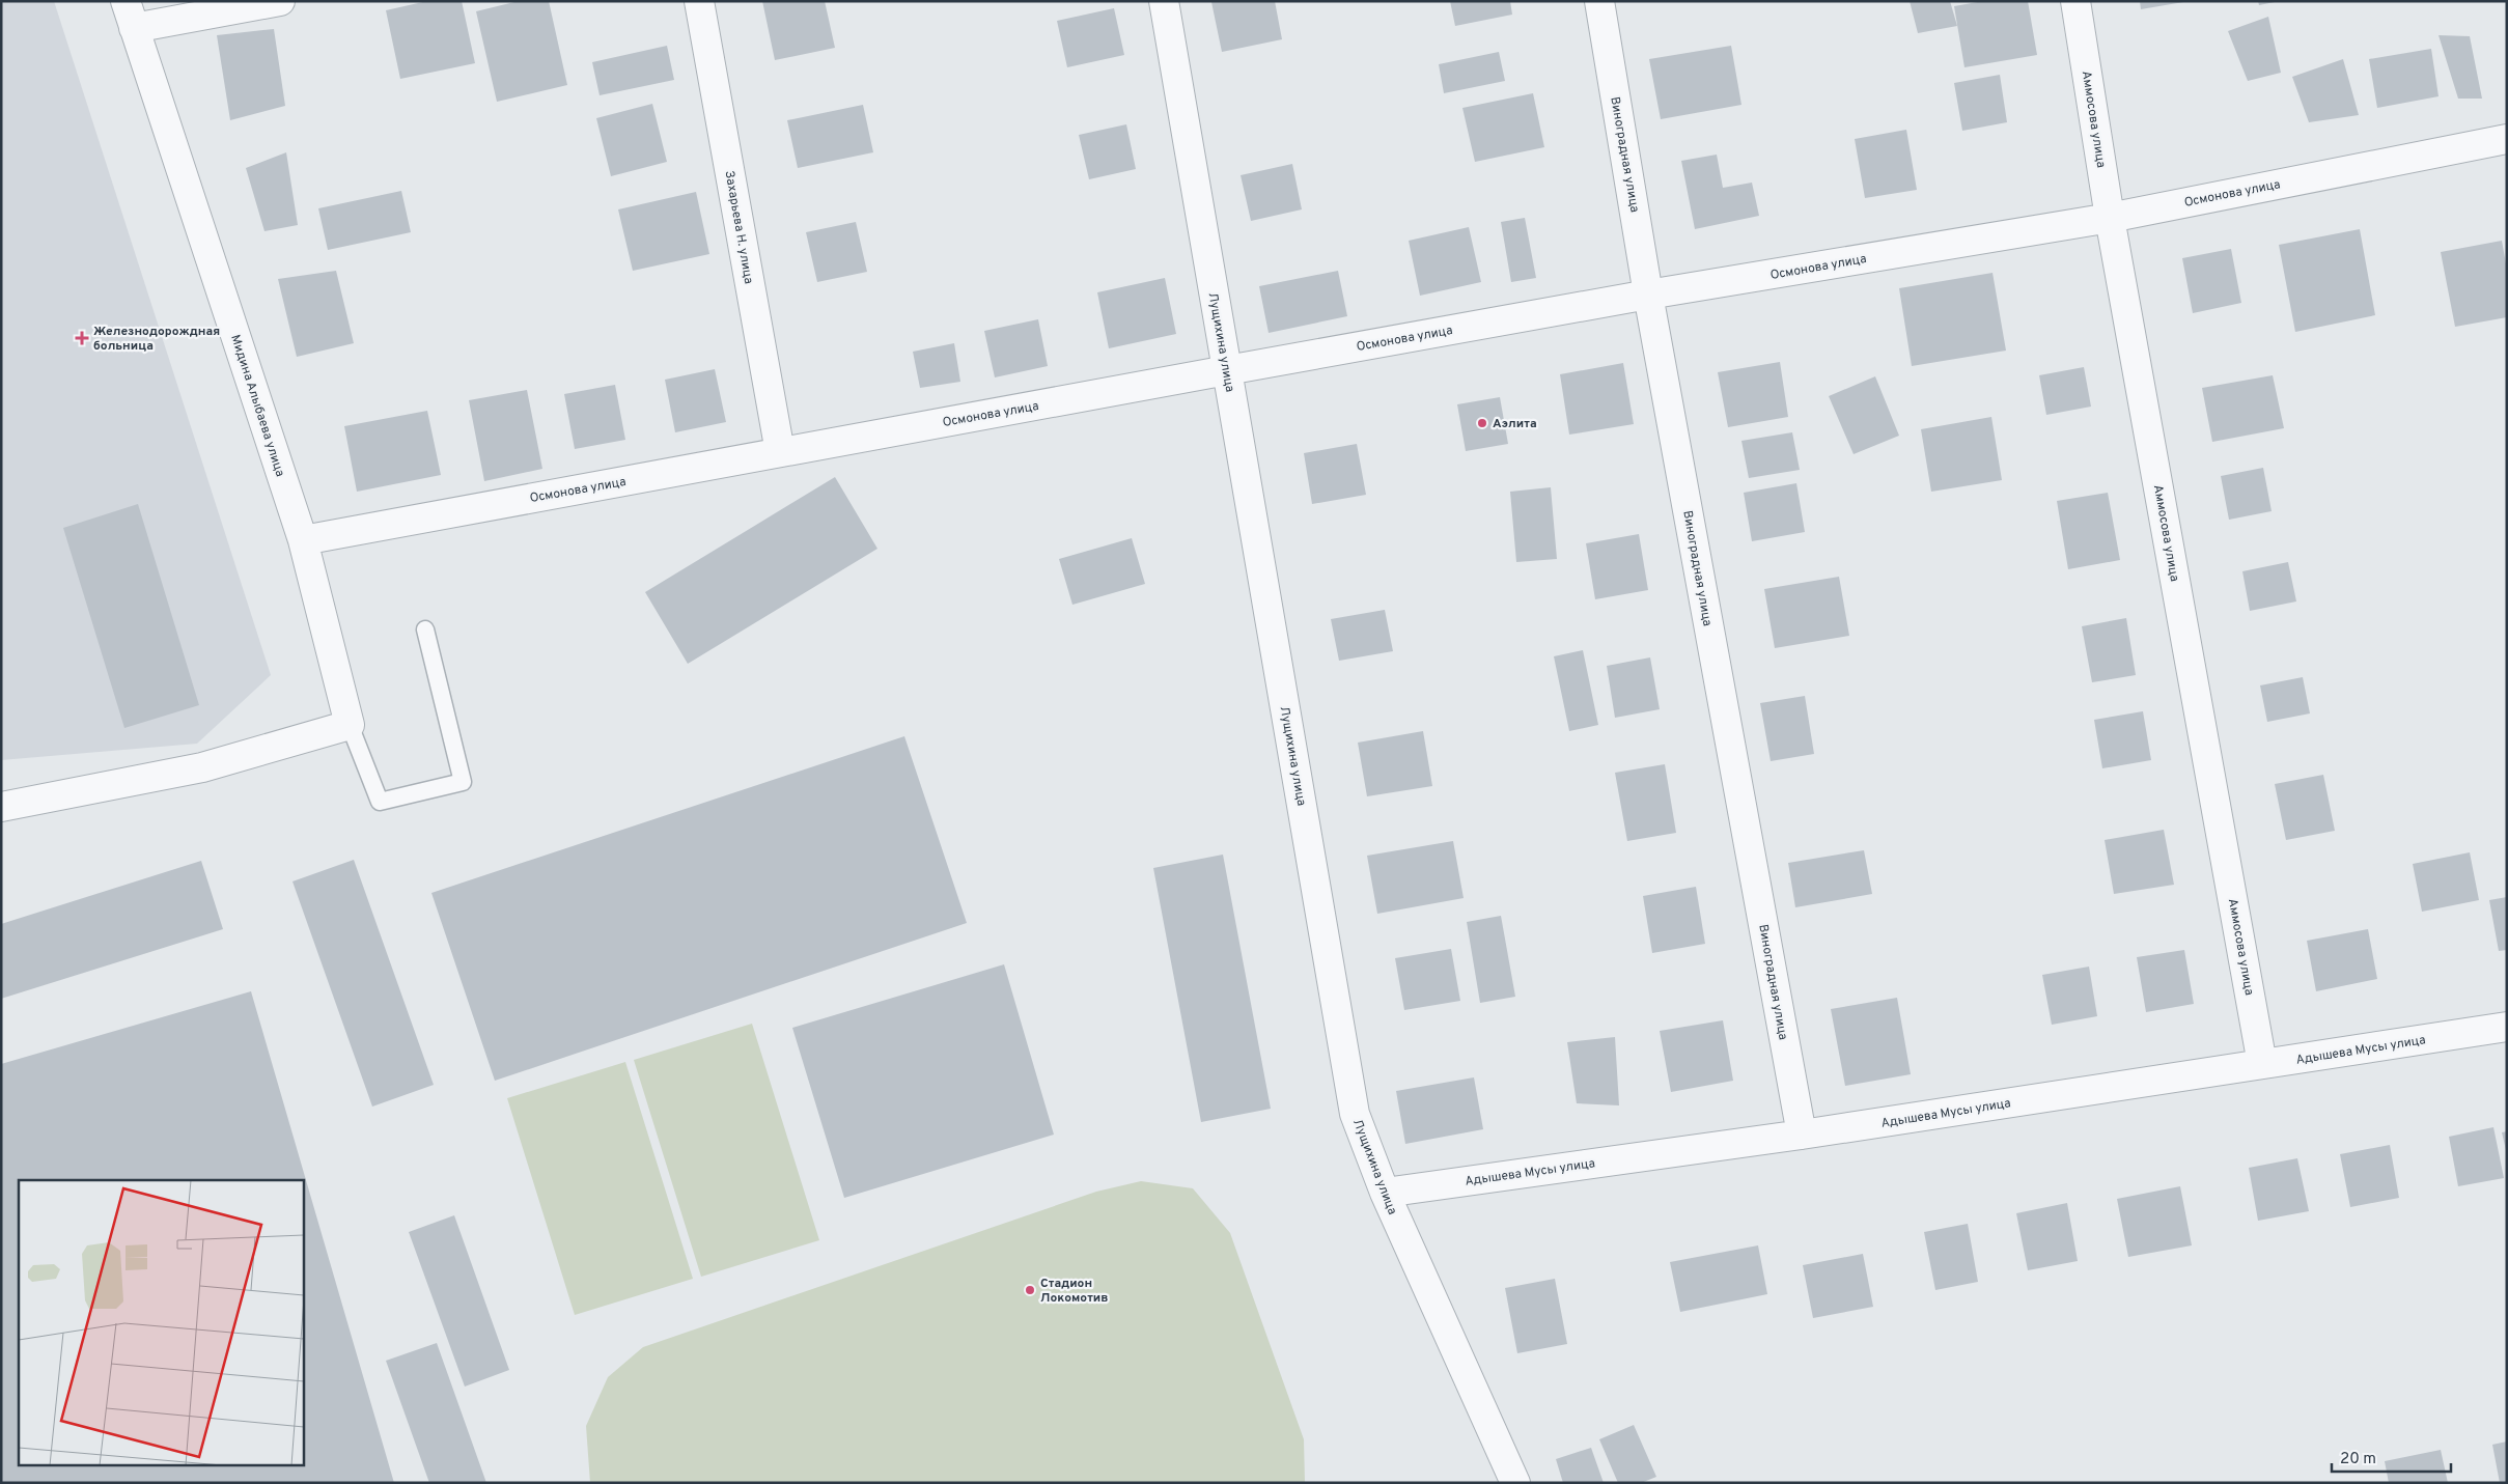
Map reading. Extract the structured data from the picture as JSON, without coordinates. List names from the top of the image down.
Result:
{
  "streets": {
    "street": [
      "Аммосова улица",
      "Виноградная улица",
      "Осмонова улица",
      "Захарьева Н. улица",
      "Лущихина улица",
      "Мидина Алыбаева улица",
      "Адышева Мусы улица"
    ]
  },
  "crossings": [
    ["Аммосова улица", "Осмонова улица"],
    ["Аммосова улица", "Адышева Мусы улица"],
    ["Виноградная улица", "Осмонова улица"],
    ["Виноградная улица", "Адышева Мусы улица"],
    ["Осмонова улица", "Захарьева Н. улица"],
    ["Осмонова улица", "Лущихина улица"],
    ["Осмонова улица", "Мидина Алыбаева улица"],
    ["Лущихина улица", "Адышева Мусы улица"]
  ],
  "places": {
    "health": ["Железнодорождная больница"],
    "other": ["Аэлита", "Стадион Локомотив"]
  },
  "scale_bar": "20 m"
}
